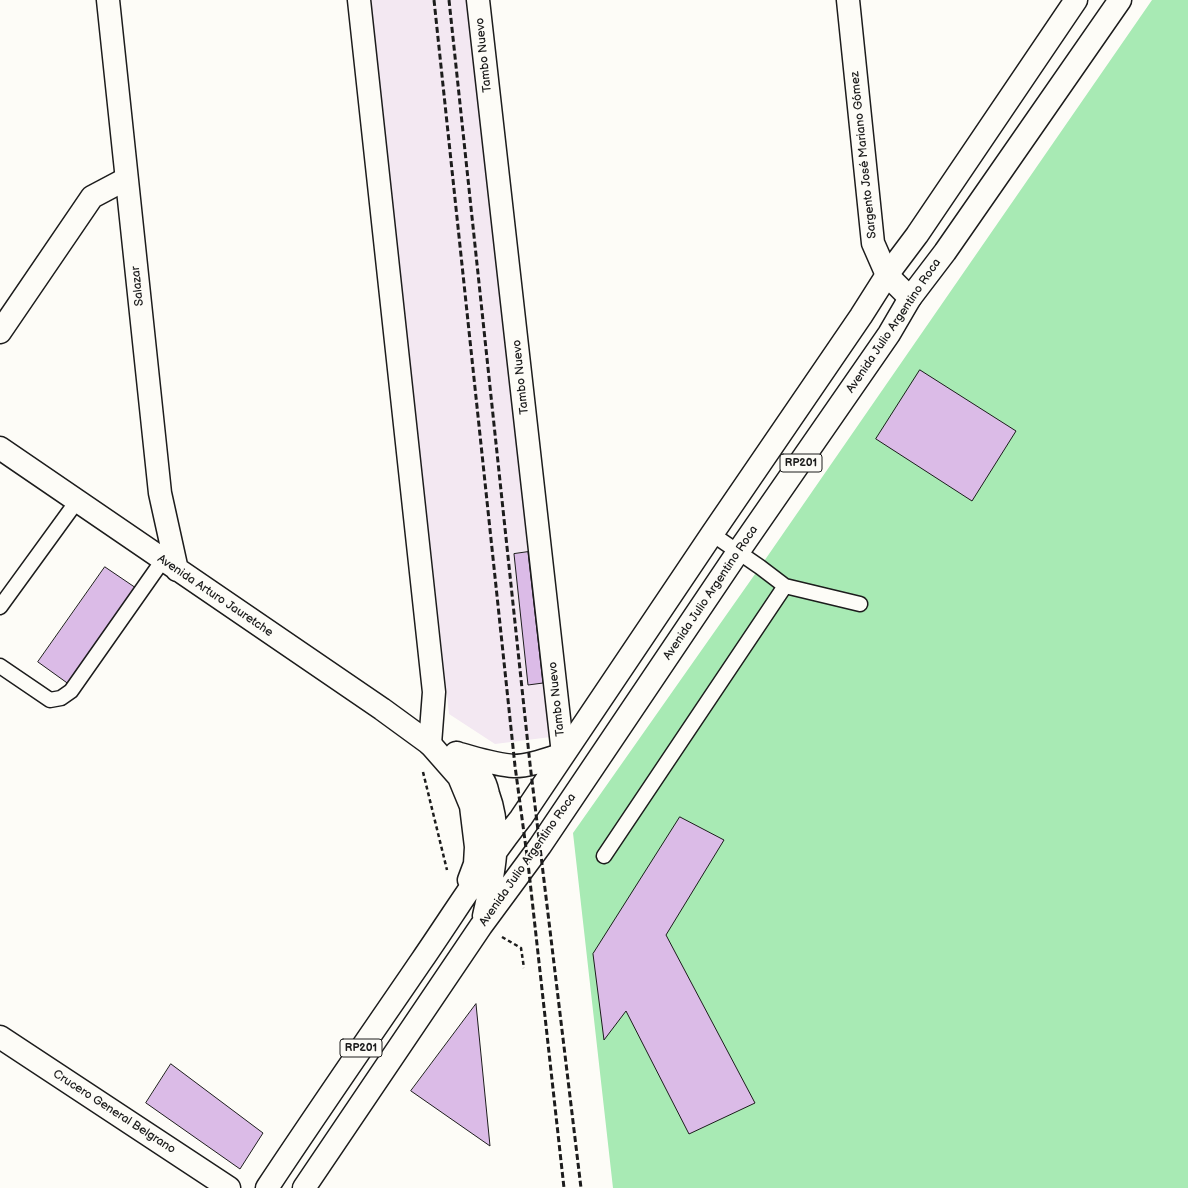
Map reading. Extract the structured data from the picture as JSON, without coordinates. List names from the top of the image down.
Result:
{
  "streets": {
    "main road": [
      "Tambo Nuevo",
      "Sargento José Mariano Gómez",
      "Salazar",
      "Avenida Julio Argentino Roca",
      "RP201",
      "Avenida Arturo Jauretche",
      "Crucero General Belgrano"
    ]
  },
  "crossings": [
    ["Tambo Nuevo", "RP201"],
    ["Sargento José Mariano Gómez", "Avenida Julio Argentino Roca"],
    ["Sargento José Mariano Gómez", "RP201"],
    ["Salazar", "Avenida Arturo Jauretche"]
  ]
}
